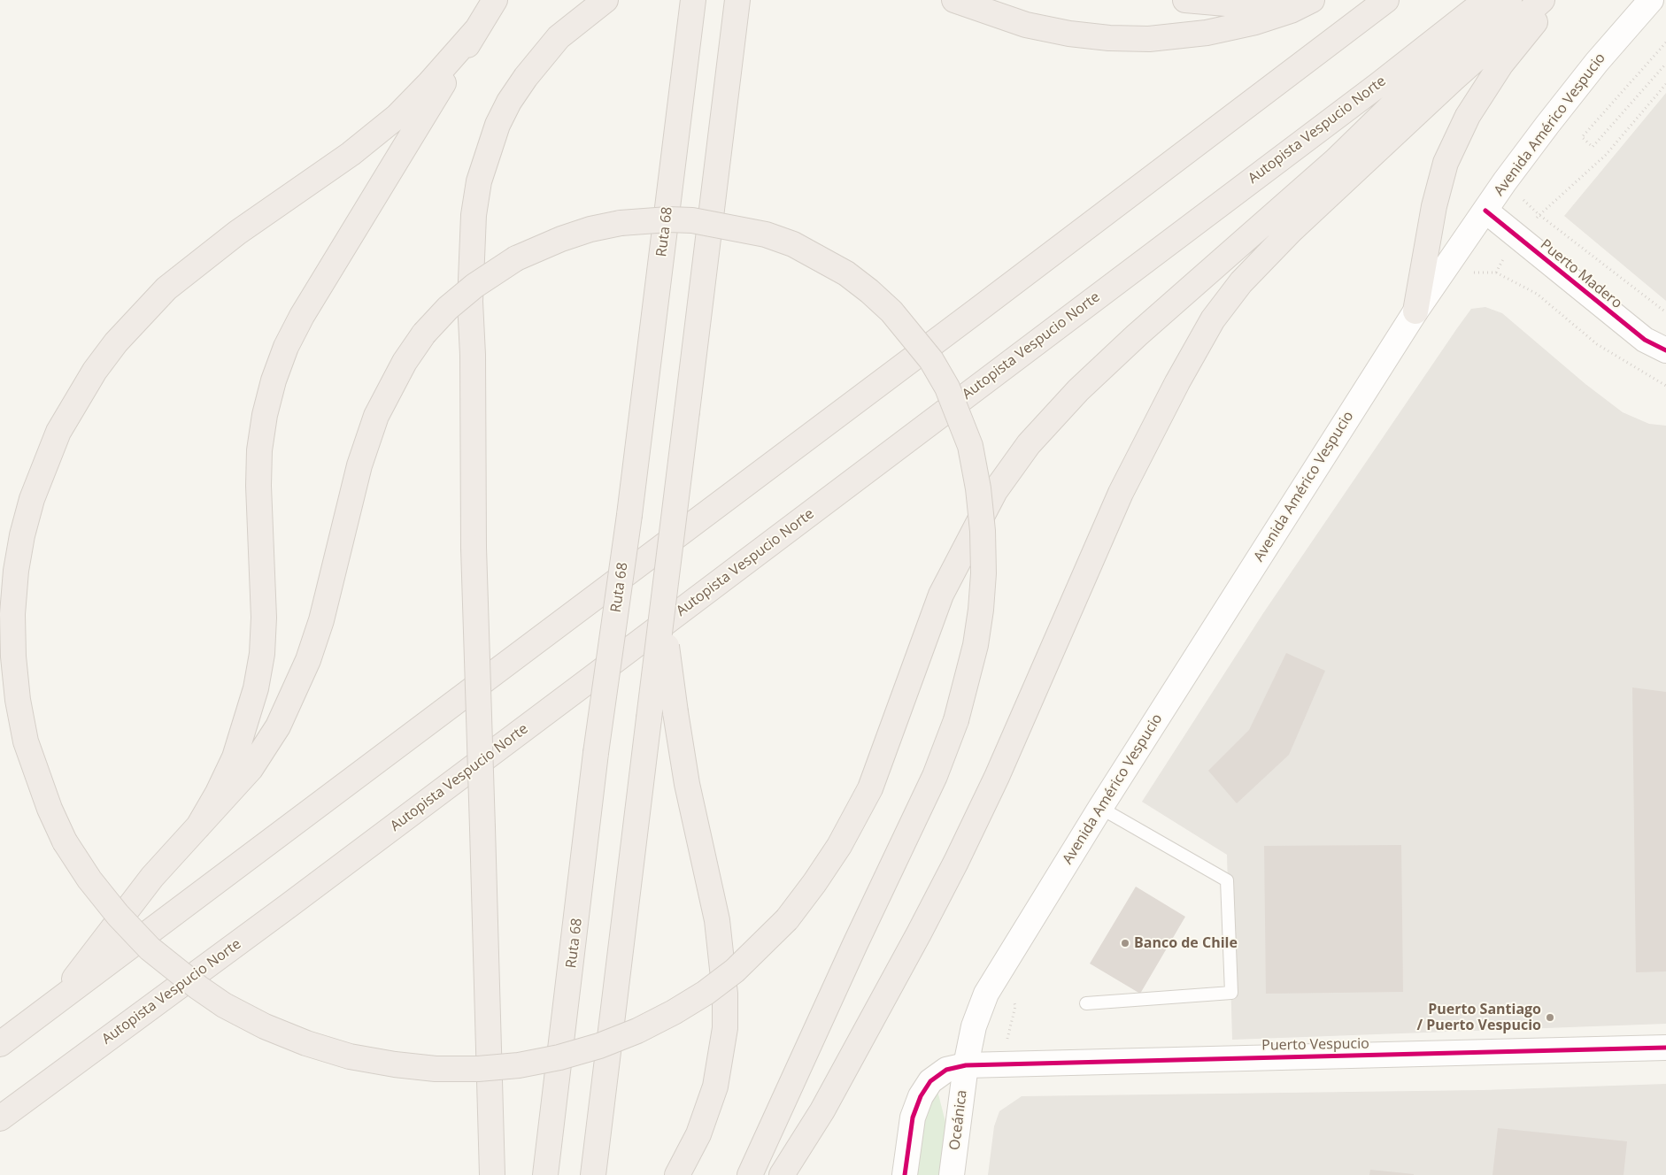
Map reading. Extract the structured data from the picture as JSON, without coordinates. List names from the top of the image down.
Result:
{
  "streets": {
    "highway": ["Autopista Vespucio Norte", "Ruta 68"],
    "main road": [
      "Avenida Américo Vespucio",
      "Puerto Madero",
      "Puerto Vespucio",
      "Oceánica"
    ]
  },
  "crossings": [
    ["Avenida Américo Vespucio", "Puerto Madero"],
    ["Avenida Américo Vespucio", "Oceánica"],
    ["Puerto Vespucio", "Oceánica"]
  ],
  "places": ["Banco de Chile", "Puerto Santiago / Puerto Vespucio"]
}
